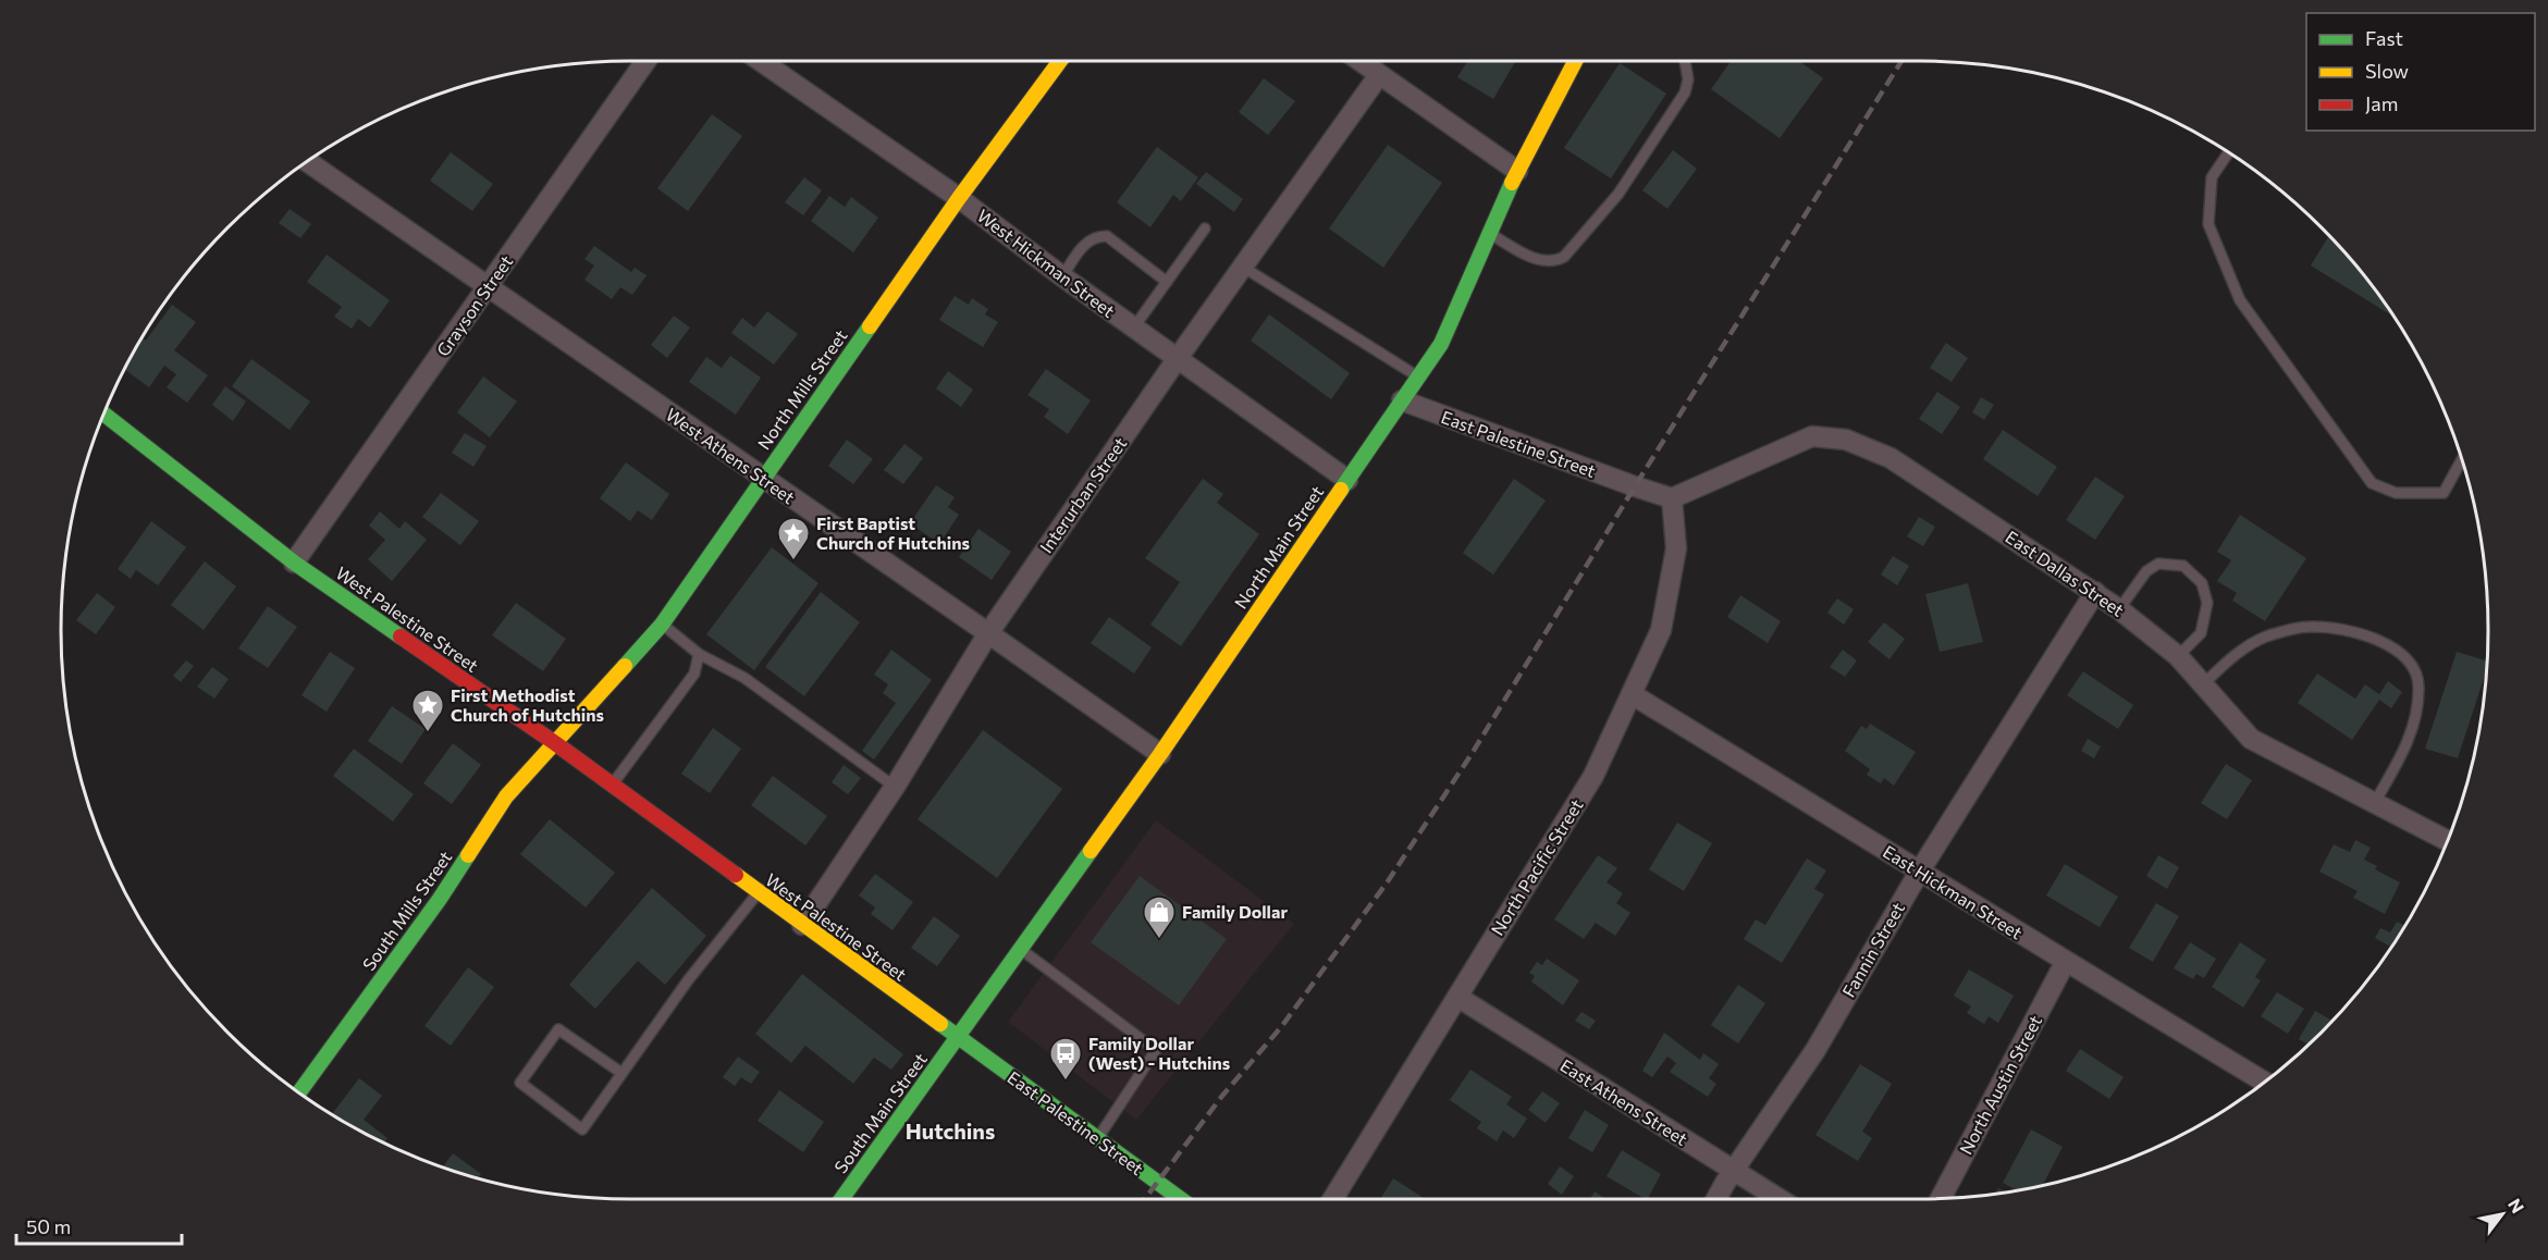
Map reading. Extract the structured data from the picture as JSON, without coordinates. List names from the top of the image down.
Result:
{
  "streets": {
    "street": [
      "West Hickman Street",
      "Grayson Street",
      "North Mills Street",
      "East Palestine Street",
      "West Athens Street",
      "Interurban Street",
      "North Main Street",
      "East Dallas Street",
      "West Palestine Street",
      "North Pacific Street",
      "East Hickman Street",
      "South Mills Street",
      "Fannin Street",
      "North Austin Street",
      "East Athens Street",
      "South Main Street"
    ]
  },
  "crossings": [
    ["West Hickman Street", "North Mills Street"],
    ["West Hickman Street", "Interurban Street"],
    ["West Hickman Street", "North Main Street"],
    ["Grayson Street", "West Athens Street"],
    ["Grayson Street", "West Palestine Street"],
    ["North Mills Street", "West Athens Street"],
    ["North Mills Street", "West Palestine Street"],
    ["North Mills Street", "South Mills Street"],
    ["East Palestine Street", "North Main Street"],
    ["East Palestine Street", "East Dallas Street"],
    ["East Palestine Street", "West Palestine Street"],
    ["East Palestine Street", "North Pacific Street"],
    ["East Palestine Street", "South Main Street"],
    ["West Athens Street", "Interurban Street"],
    ["West Athens Street", "North Main Street"],
    ["Interurban Street", "West Palestine Street"],
    ["North Main Street", "West Palestine Street"],
    ["North Main Street", "South Main Street"],
    ["East Dallas Street", "North Pacific Street"],
    ["East Dallas Street", "Fannin Street"],
    ["West Palestine Street", "South Mills Street"],
    ["West Palestine Street", "South Main Street"],
    ["North Pacific Street", "East Hickman Street"],
    ["North Pacific Street", "East Athens Street"],
    ["East Hickman Street", "Fannin Street"],
    ["East Hickman Street", "North Austin Street"],
    ["Fannin Street", "East Athens Street"]
  ],
  "districts": ["Hutchins"],
  "places": {
    "place": ["First Baptist Church of Hutchins", "First Methodist Church of Hutchins"],
    "shop": ["Family Dollar"],
    "bus stop": ["Family Dollar (West) - Hutchins"]
  },
  "legend": ["Fast", "Slow", "Jam"],
  "scale_bar": "50 m",
  "north": "top right"
}
